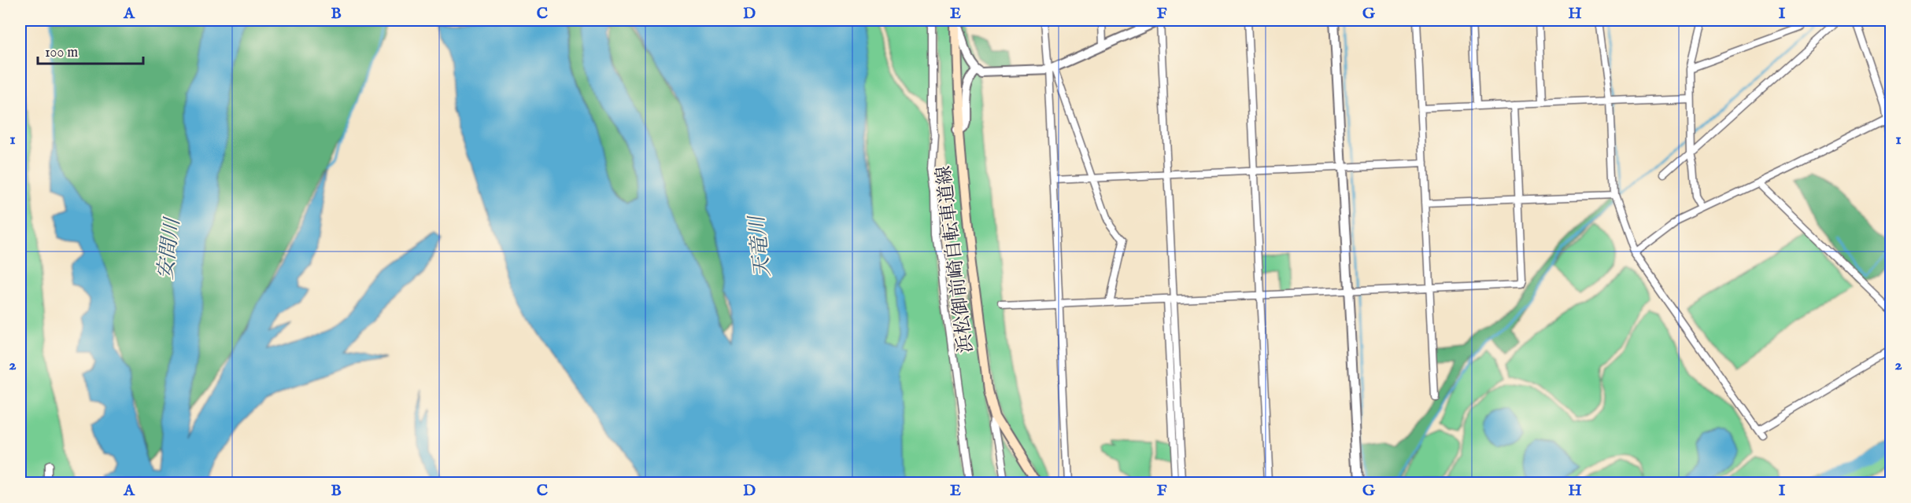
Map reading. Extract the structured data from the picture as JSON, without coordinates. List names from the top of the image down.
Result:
{
  "streets": {
    "main road": ["浜松御前崎自転車道線"]
  },
  "water": ["天竜川", "安間川"],
  "scale_bar": "100 m",
  "grid": {
    "columns": [
      "A",
      "B",
      "C",
      "D",
      "E",
      "F",
      "G",
      "H",
      "I"
    ],
    "rows": ["1", "2"]
  }
}
